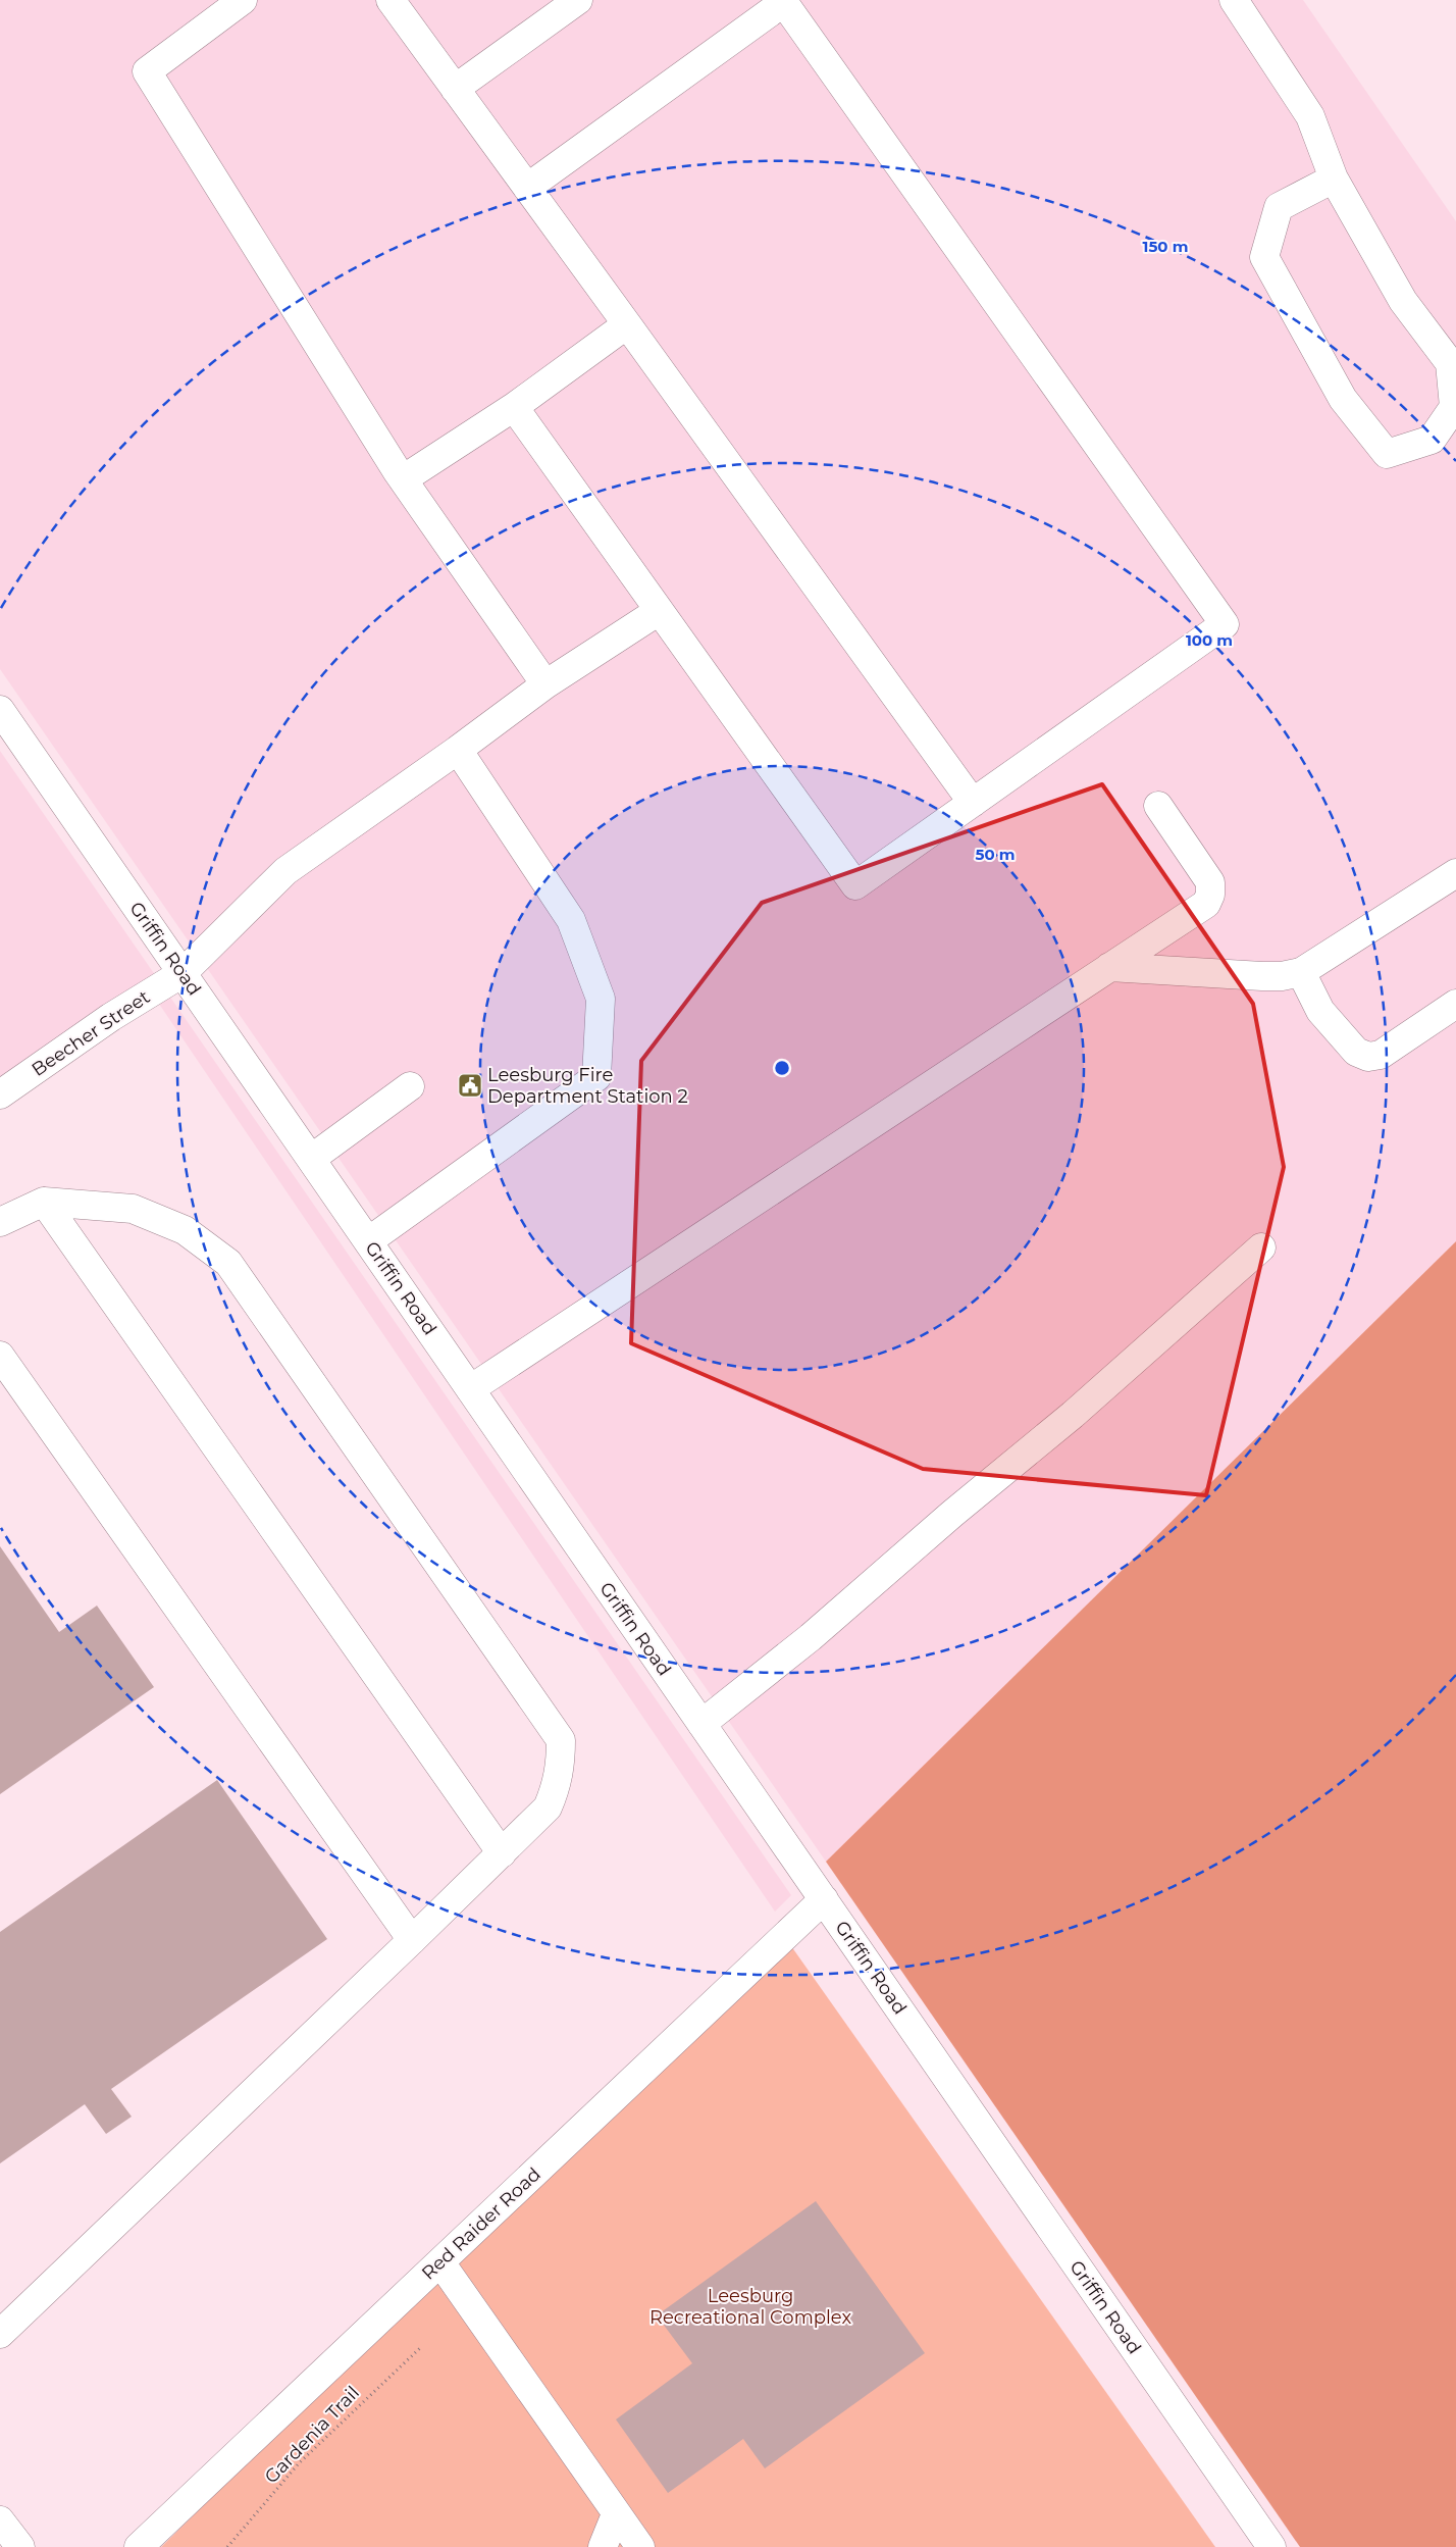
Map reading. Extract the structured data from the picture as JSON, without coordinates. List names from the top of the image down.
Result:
{
  "streets": {
    "street": ["Griffin Road", "Beecher Street", "Red Raider Road"],
    "path": ["Gardenia Trail"]
  },
  "crossings": [
    ["Griffin Road", "Beecher Street"],
    ["Griffin Road", "Red Raider Road"]
  ],
  "parks": ["Leesburg Recreational Complex"],
  "places": {
    "public building": ["Leesburg Fire Department Station 2"]
  },
  "rings": ["150 m", "100 m", "50 m"]
}
